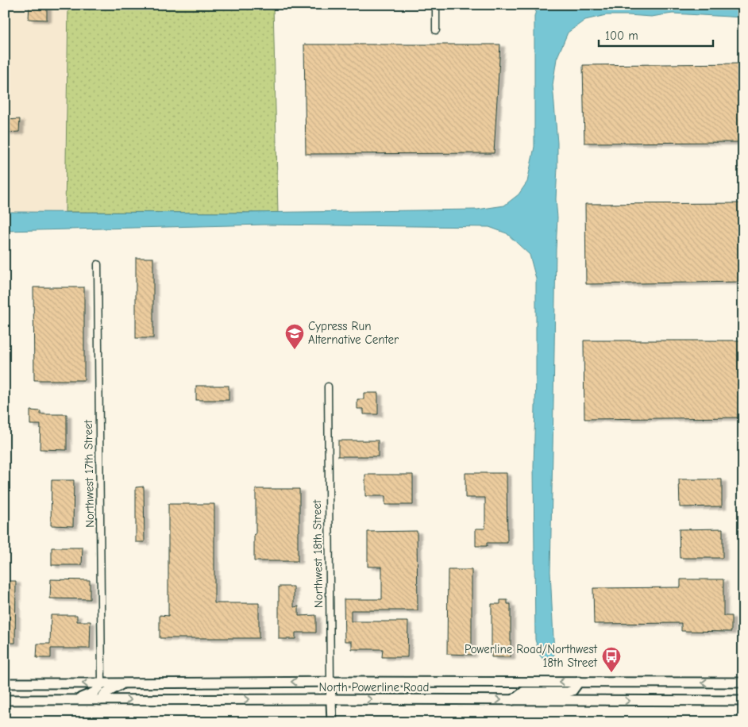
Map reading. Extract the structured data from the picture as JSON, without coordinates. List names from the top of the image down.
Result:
{
  "streets": {
    "main road": ["Northwest 18th Street", "North Powerline Road"],
    "street": ["Northwest 17th Street"]
  },
  "crossings": [
    ["Northwest 17th Street", "North Powerline Road"],
    ["Northwest 18th Street", "North Powerline Road"]
  ],
  "places": {
    "school or university": ["Cypress Run Alternative Center"],
    "bus stop": ["Powerline Road/Northwest 18th Street"]
  },
  "scale_bar": "100 m"
}
